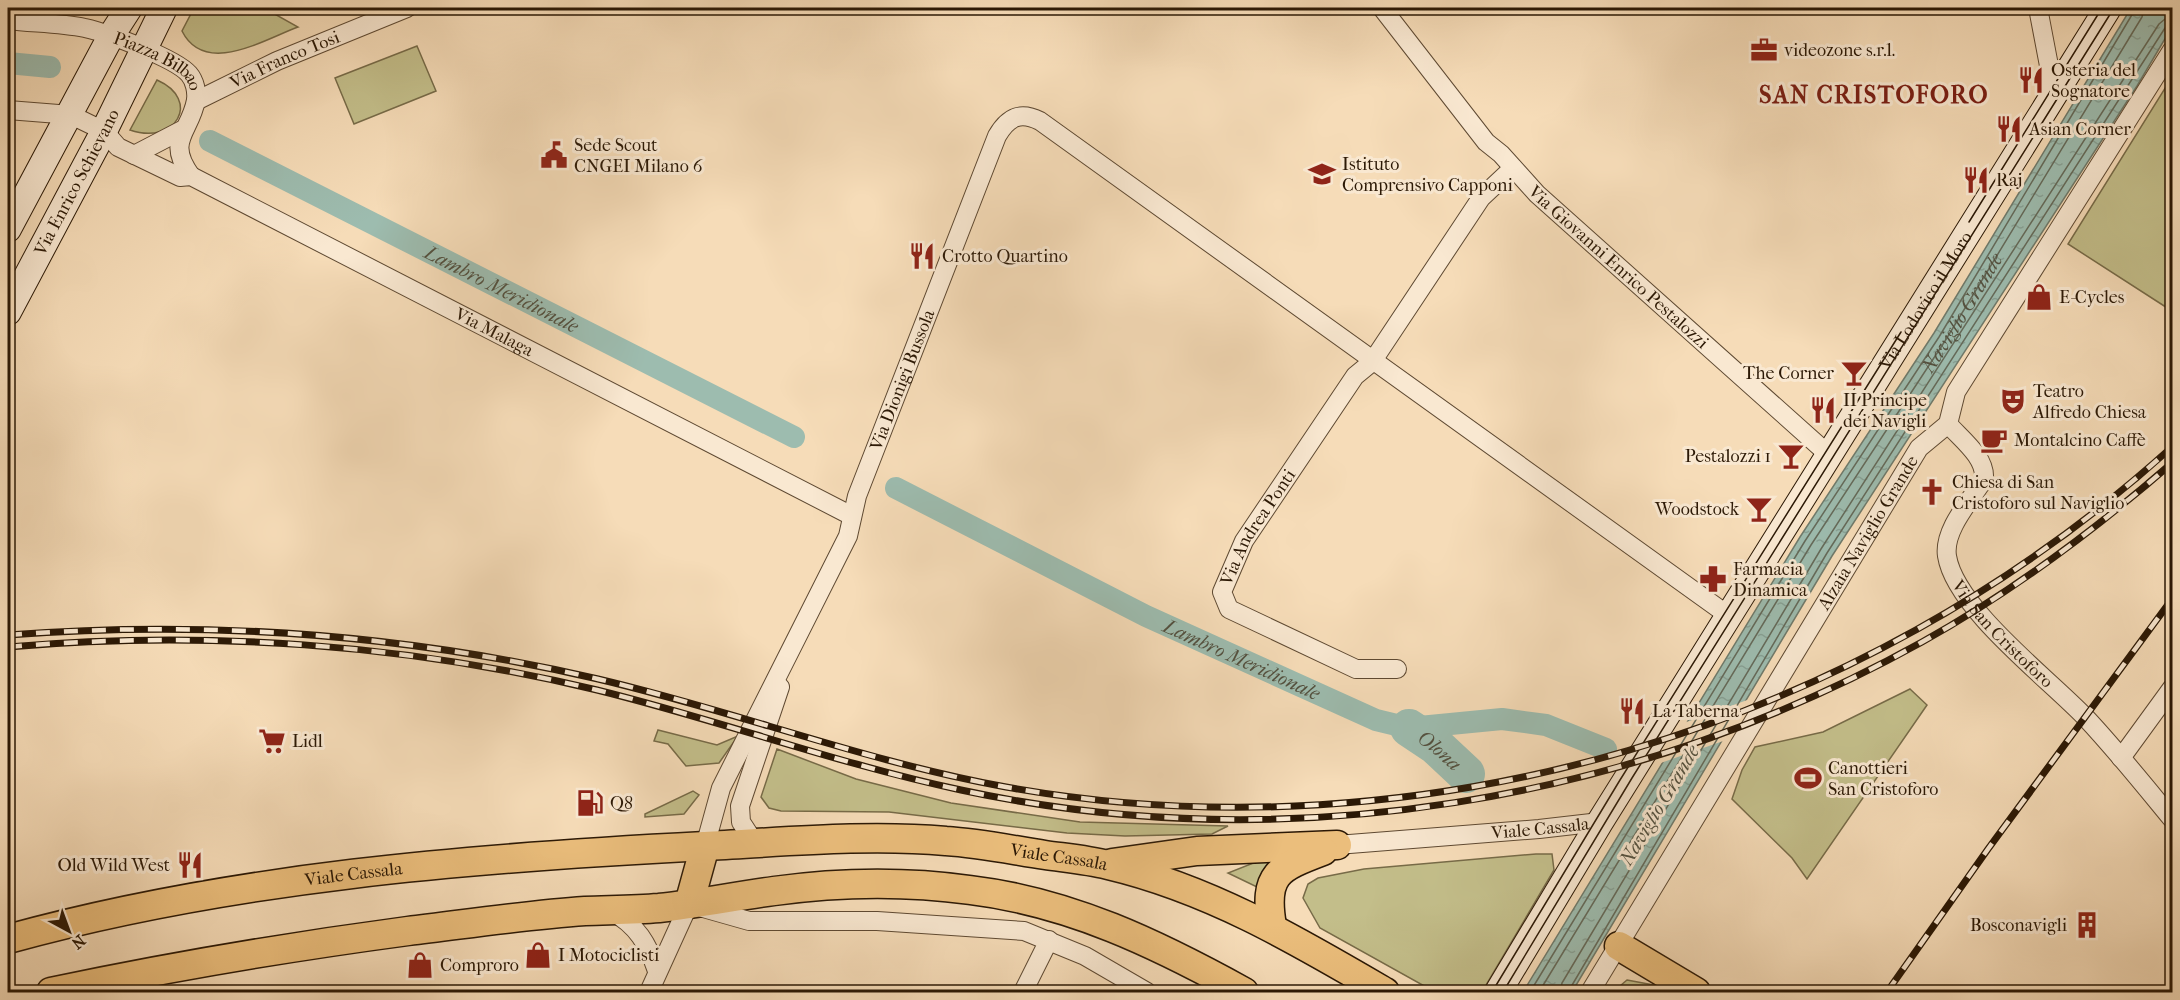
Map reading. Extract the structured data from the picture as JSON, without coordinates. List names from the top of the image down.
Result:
{
  "streets": {
    "main road": ["Viale Cassala"],
    "street": [
      "Via Franco Tosi",
      "Piazza Bilbao",
      "Via Enrico Schievano",
      "Via Giovanni Enrico Pestalozzi",
      "Via Lodovico il Moro",
      "Via Malaga",
      "Via Dionigi Bussola",
      "Via Andrea Ponti",
      "Alzaia Naviglio Grande",
      "Via San Cristoforo"
    ]
  },
  "crossings": [
    ["Via Franco Tosi", "Piazza Bilbao"],
    ["Piazza Bilbao", "Via Enrico Schievano"],
    ["Piazza Bilbao", "Via Malaga"],
    ["Via Giovanni Enrico Pestalozzi", "Via Lodovico il Moro"],
    ["Via Giovanni Enrico Pestalozzi", "Via Andrea Ponti"],
    ["Via Lodovico il Moro", "Viale Cassala"],
    ["Via Malaga", "Via Dionigi Bussola"],
    ["Via Dionigi Bussola", "Via Andrea Ponti"],
    ["Via Dionigi Bussola", "Viale Cassala"],
    ["Alzaia Naviglio Grande", "Via San Cristoforo"]
  ],
  "districts": ["SAN CRISTOFORO"],
  "water": ["Lambro Meridionale", "Naviglio Grande", "Olona"],
  "places": {
    "office": ["videozone s.r.l."],
    "restaurant": [
      "Osteria del Sognatore",
      "Asian Corner",
      "Raj",
      "Crotto Quartino",
      "II Principe dei Navigli",
      "La Taberna",
      "Old Wild West"
    ],
    "public building": ["Sede Scout CNGEI Milano 6"],
    "school or university": ["Istituto Comprensivo Capponi"],
    "shop": ["E-Cycles", "I Motociclisti", "Comproro"],
    "bar": ["The Corner", "Pestalozzi 1", "Woodstock"],
    "theatre": ["Teatro Alfredo Chiesa"],
    "cafe": ["Montalcino Caffè"],
    "church": ["Chiesa di San Cristoforo sul Naviglio"],
    "pharmacy": ["Farmacia Dinamica"],
    "supermarket": ["Lidl"],
    "sports": ["Canottieri San Cristoforo"],
    "fuel station": ["Q8"],
    "building": ["Bosconavigli"]
  },
  "north": "bottom right"
}
